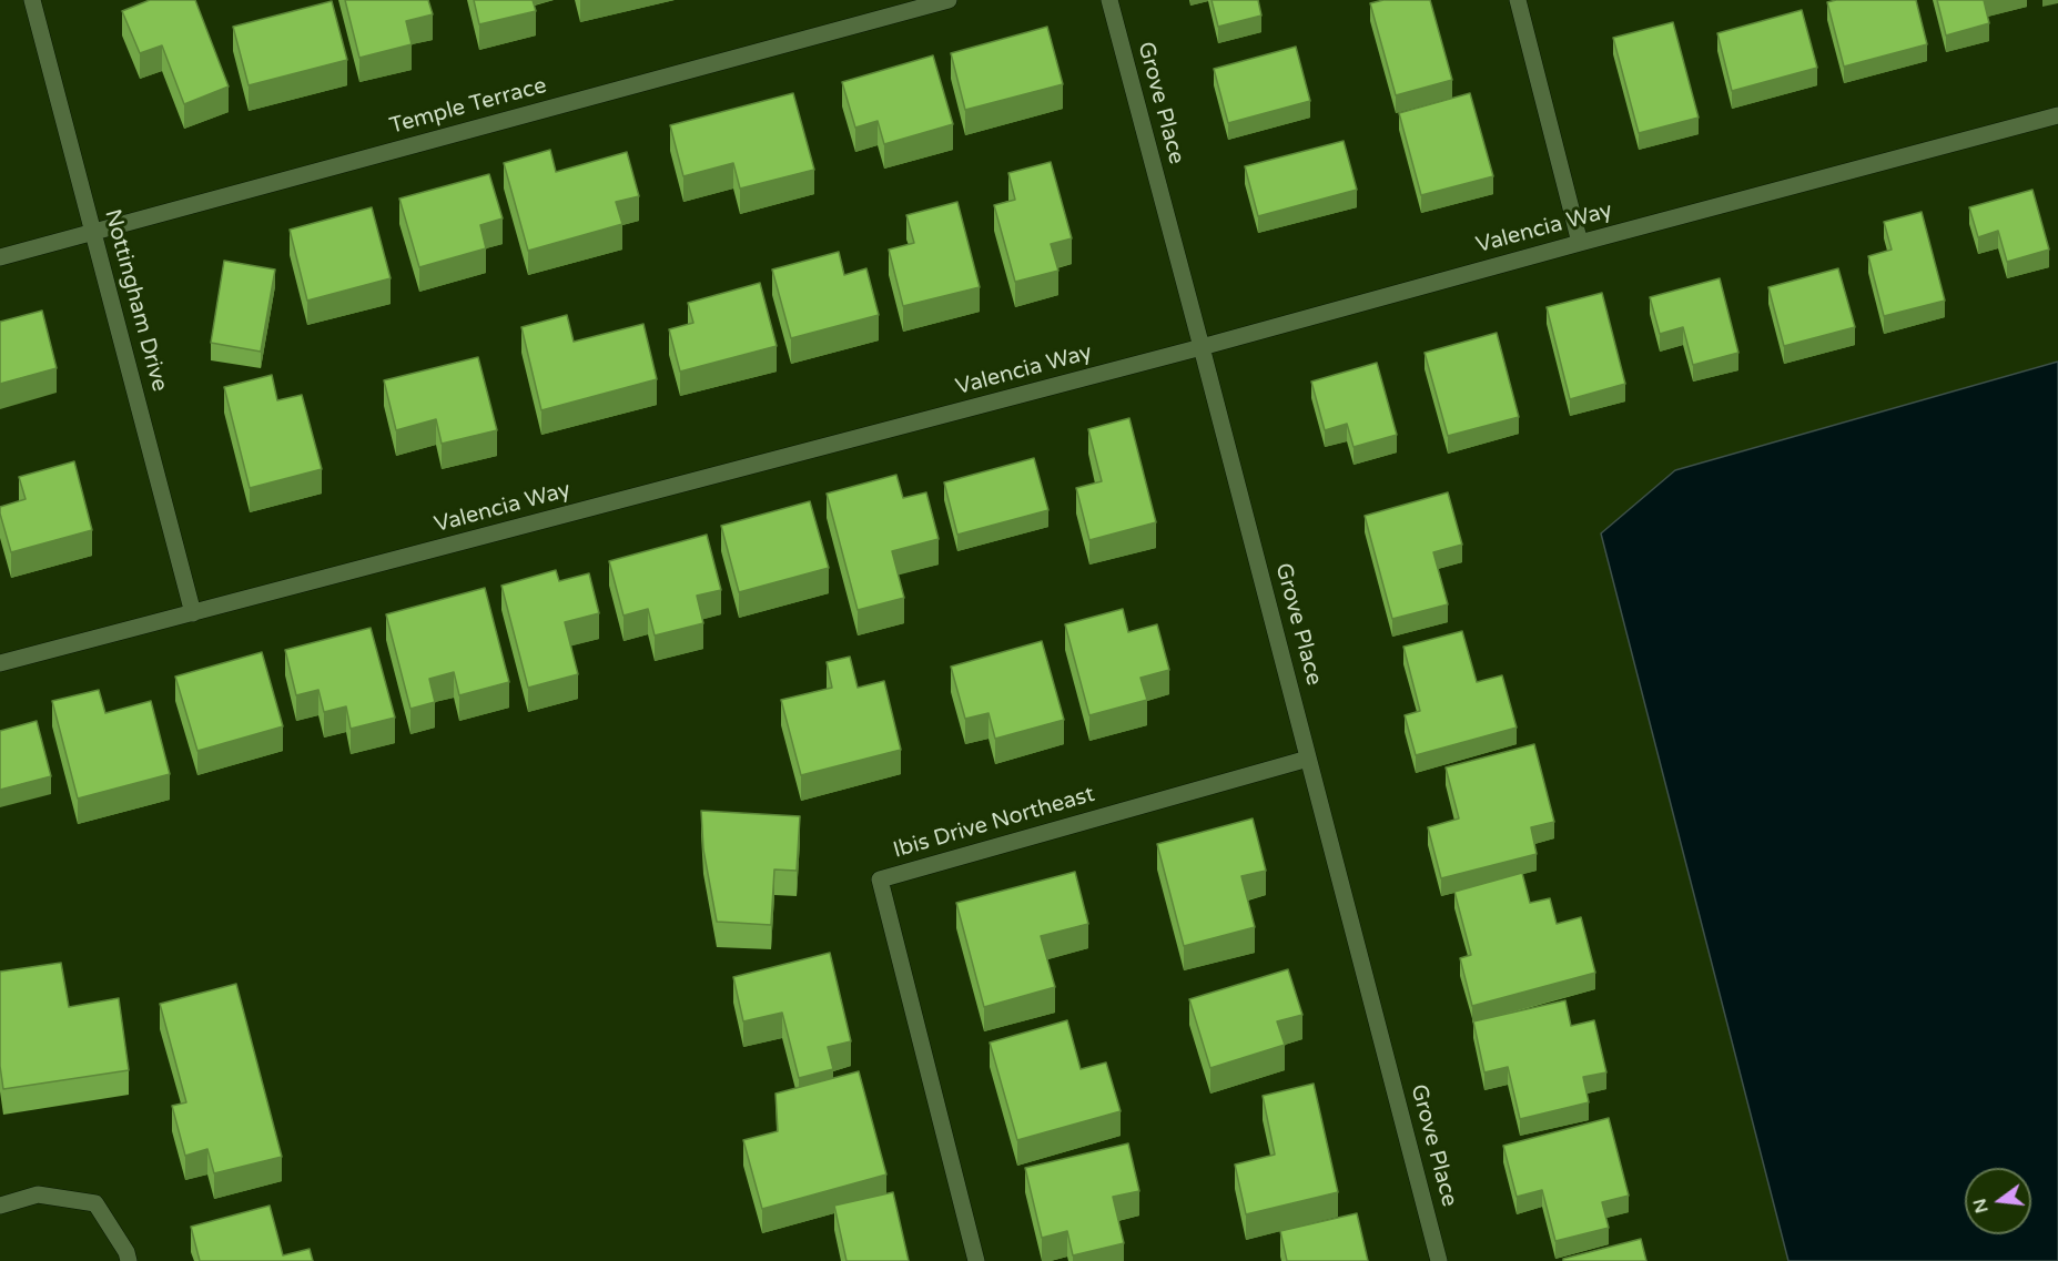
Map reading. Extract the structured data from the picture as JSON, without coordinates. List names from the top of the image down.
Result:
{
  "streets": {
    "street": [
      "Grove Place",
      "Temple Terrace",
      "Valencia Way",
      "Nottingham Drive",
      "Ibis Drive Northeast"
    ]
  },
  "crossings": [
    ["Grove Place", "Valencia Way"],
    ["Grove Place", "Ibis Drive Northeast"],
    ["Temple Terrace", "Nottingham Drive"],
    ["Valencia Way", "Nottingham Drive"]
  ],
  "north": "left"
}
